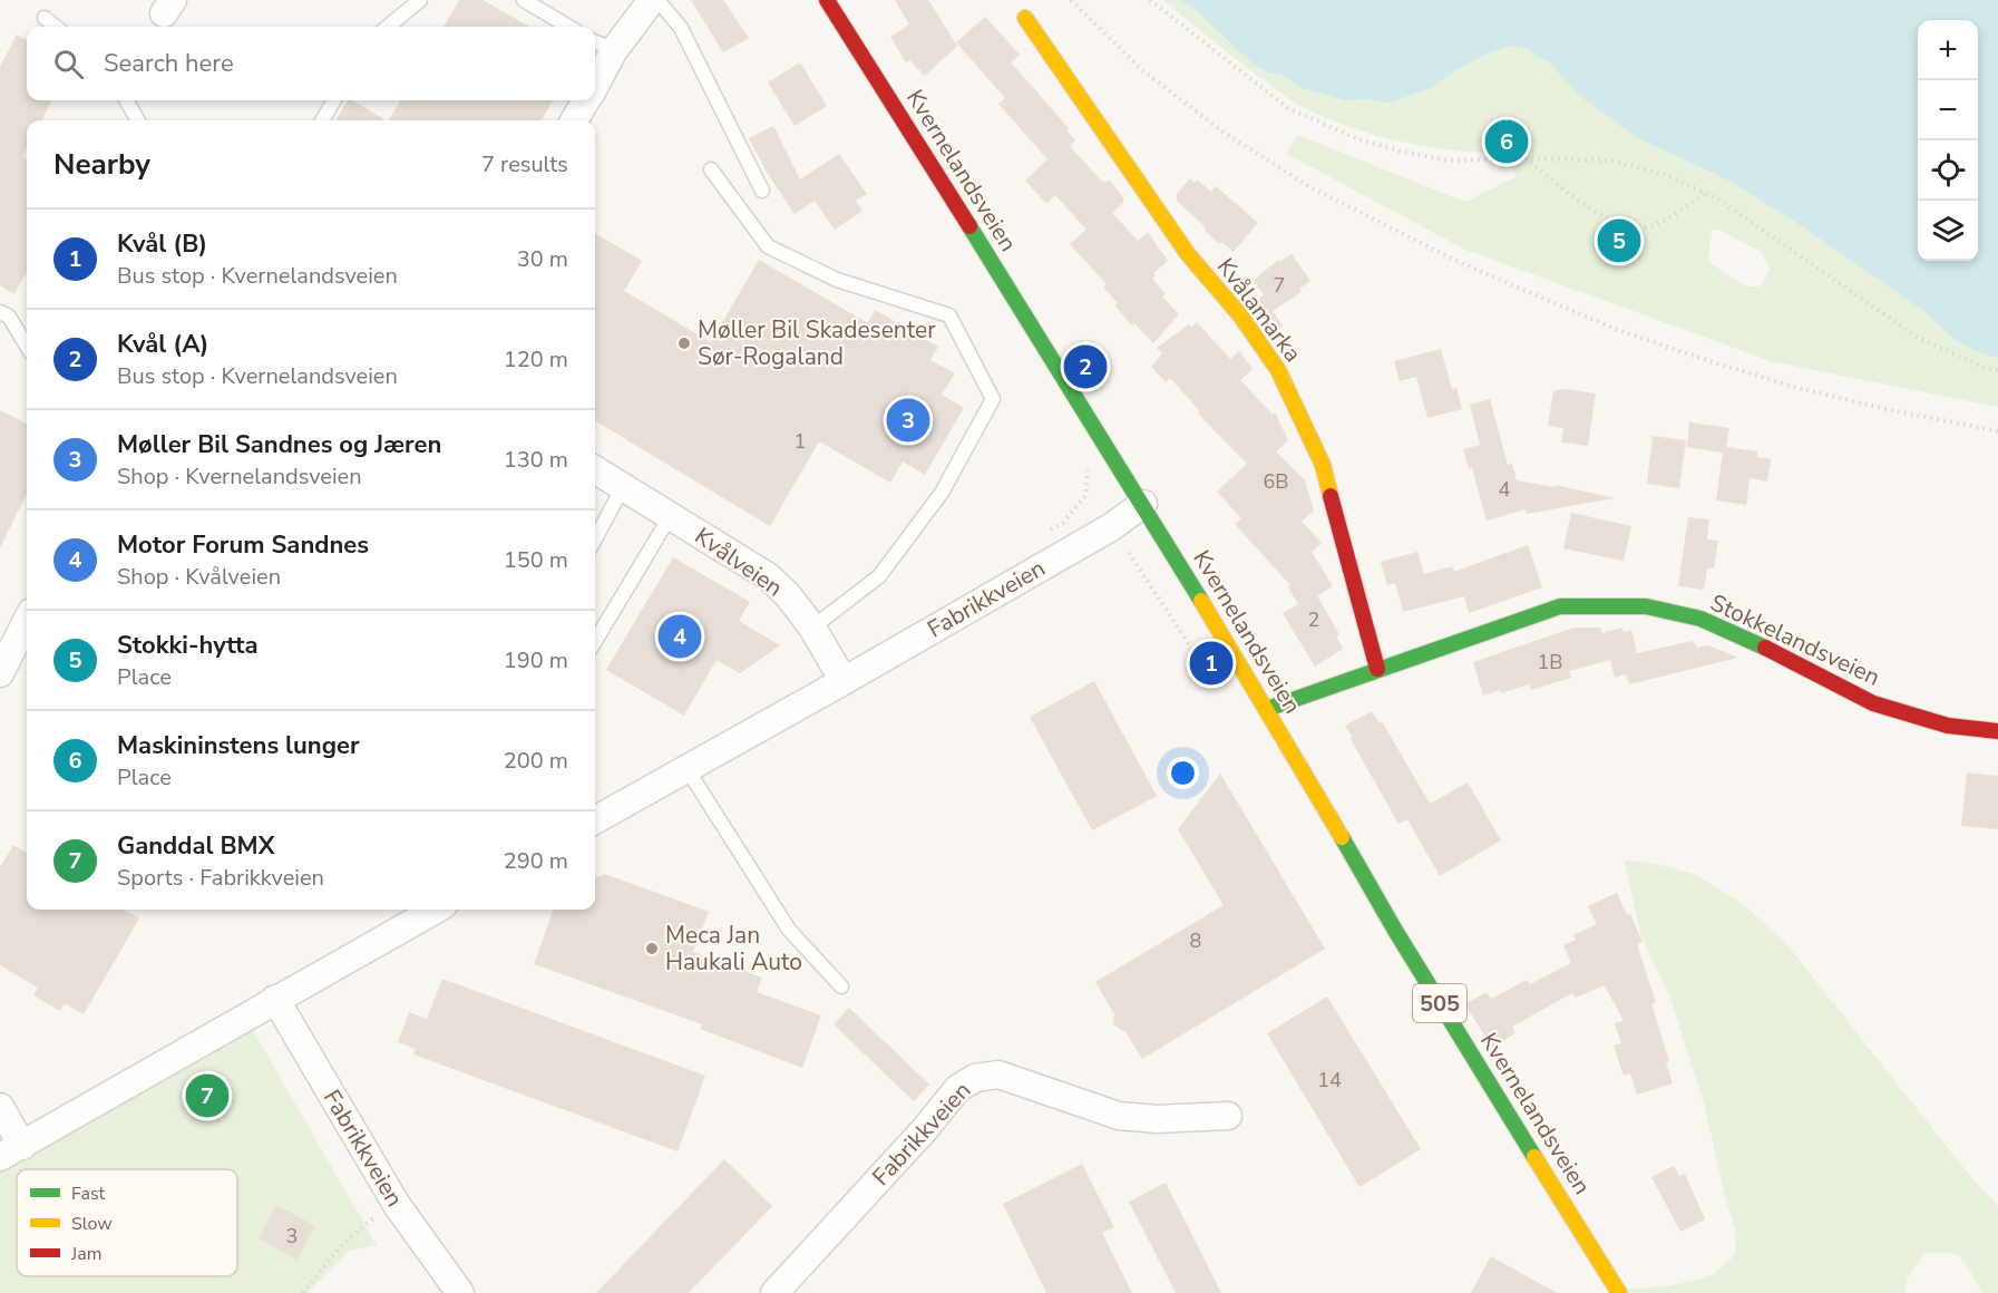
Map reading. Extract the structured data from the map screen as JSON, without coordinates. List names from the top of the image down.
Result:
{
  "streets": {
    "street": [
      "Kvernelandsveien",
      "Kvålamarka",
      "Kvålveien",
      "Fabrikkveien",
      "Stokkelandsveien",
      "505"
    ]
  },
  "crossings": [
    ["Kvernelandsveien", "Fabrikkveien"],
    ["Kvernelandsveien", "Stokkelandsveien"],
    ["Kvålamarka", "Stokkelandsveien"],
    ["Kvålveien", "Fabrikkveien"]
  ],
  "places": ["Møller Bil Skadesenter Sør-Rogaland", "Meca Jan Haukali Auto"],
  "house_numbers": [
    "7",
    "1",
    "6B",
    "4",
    "2",
    "1B",
    "8",
    "14",
    "3"
  ],
  "legend": ["Fast", "Slow", "Jam"],
  "page": {
    "map_buttons": ["+", "−"],
    "search": "Search here",
    "pins": [
      "6",
      "5",
      "2",
      "3",
      "4",
      "1",
      "7"
    ],
    "heading": ["Nearby", "7 results"],
    "list": [
      {
        "mark": "1",
        "name": "Kvål (B)",
        "note": "Bus stop · Kvernelandsveien",
        "value": "30 m"
      },
      {
        "mark": "2",
        "name": "Kvål (A)",
        "note": "Bus stop · Kvernelandsveien",
        "value": "120 m"
      },
      {
        "mark": "3",
        "name": "Møller Bil Sandnes og Jæren",
        "note": "Shop · Kvernelandsveien",
        "value": "130 m"
      },
      {
        "mark": "4",
        "name": "Motor Forum Sandnes",
        "note": "Shop · Kvålveien",
        "value": "150 m"
      },
      {
        "mark": "5",
        "name": "Stokki-hytta",
        "note": "Place",
        "value": "190 m"
      },
      {
        "mark": "6",
        "name": "Maskininstens lunger",
        "note": "Place",
        "value": "200 m"
      },
      {
        "mark": "7",
        "name": "Ganddal BMX",
        "note": "Sports · Fabrikkveien",
        "value": "290 m"
      }
    ]
  }
}
